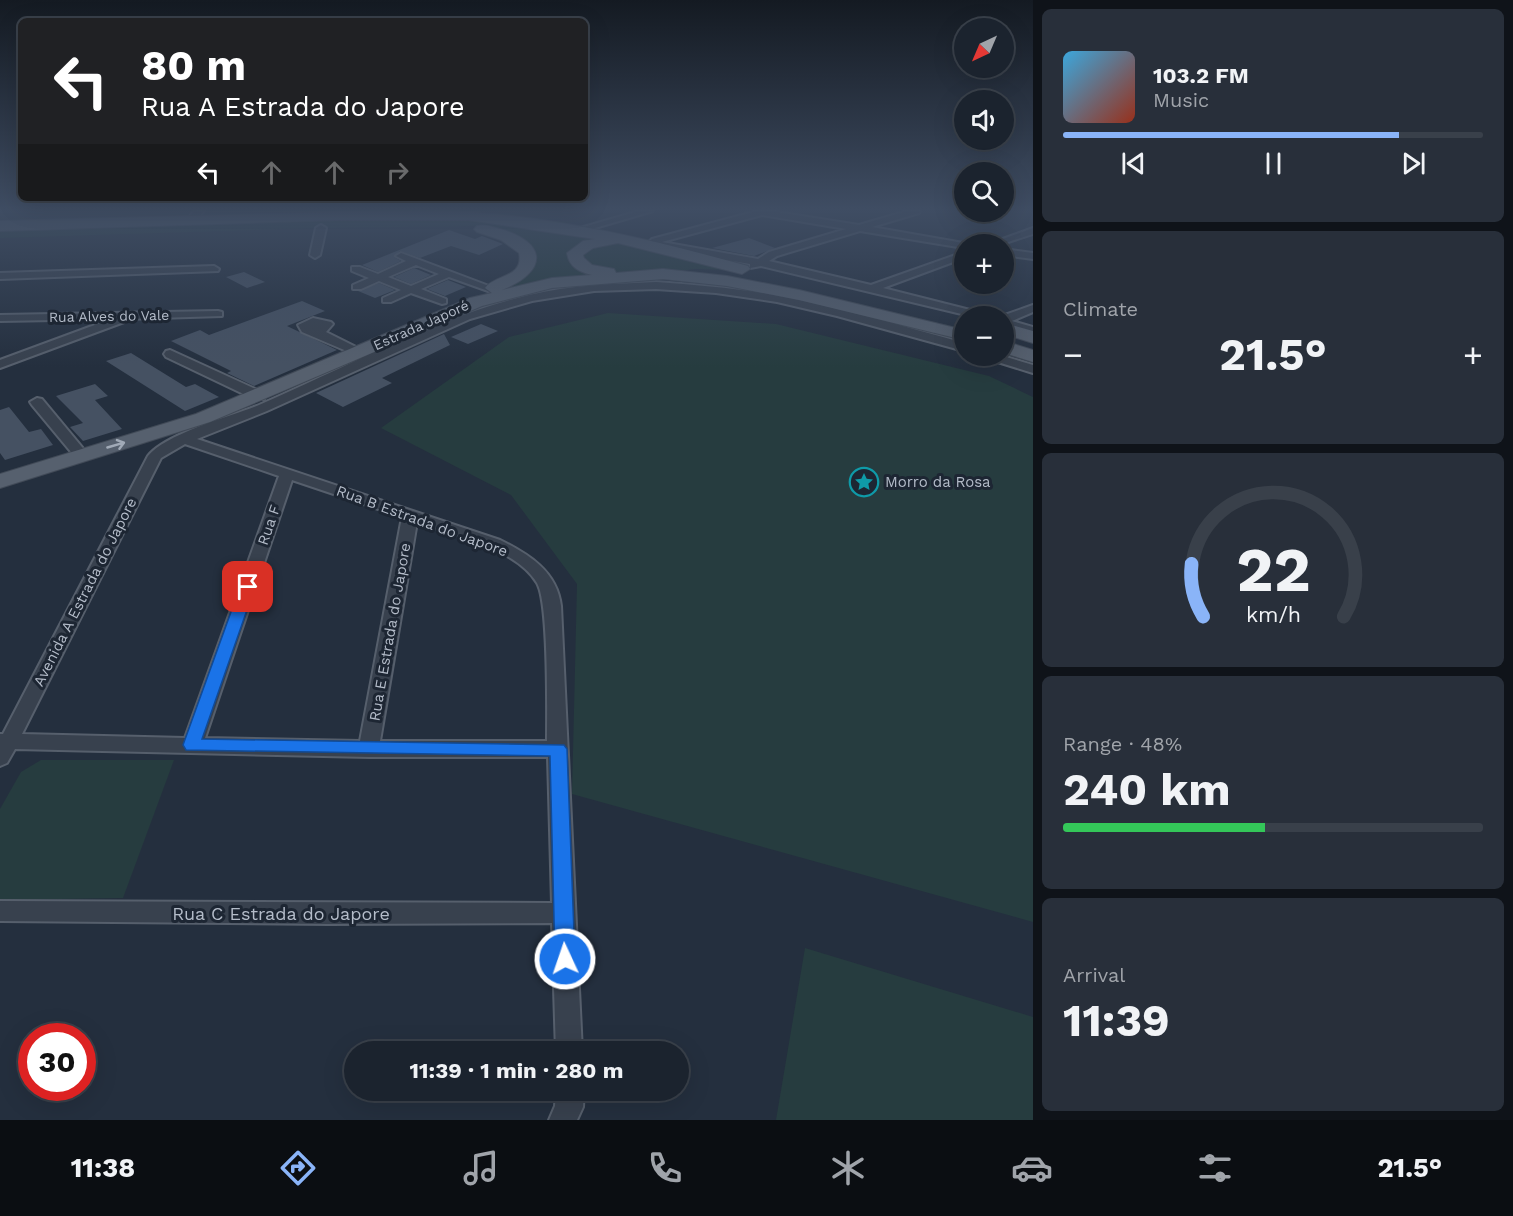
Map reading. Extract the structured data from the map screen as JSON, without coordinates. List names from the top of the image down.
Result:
{
  "streets": {
    "main road": ["Estrada Japoré"],
    "street": [
      "Rua Alves do Vale",
      "Rua B Estrada do Japore",
      "Rua F",
      "Avenida A Estrada do Japore",
      "Rua E Estrada do Japore",
      "Rua C Estrada do Japore"
    ]
  },
  "crossings": [
    ["Rua B Estrada do Japore", "Rua F"],
    ["Rua B Estrada do Japore", "Avenida A Estrada do Japore"],
    ["Rua B Estrada do Japore", "Rua E Estrada do Japore"],
    ["Rua B Estrada do Japore", "Rua C Estrada do Japore"]
  ],
  "places": {
    "place": ["Morro da Rosa"]
  },
  "north": "bottom left",
  "page": {
    "map_buttons": ["+", "−"],
    "turn": ["80 m", "Rua A Estrada do Japore"],
    "song": ["103.2 FM", "Music"],
    "tile": [
      "Climate",
      ["Range · 48%", "240 km"],
      ["Arrival", "11:39"]
    ],
    "heat": ["−", "21.5°", "+"],
    "limit": "30",
    "trip": "11:39 · 1 min · 280 m",
    "tabs": ["11:38", "21.5°"],
    "gauge": ["22", "km/h"]
  }
}
